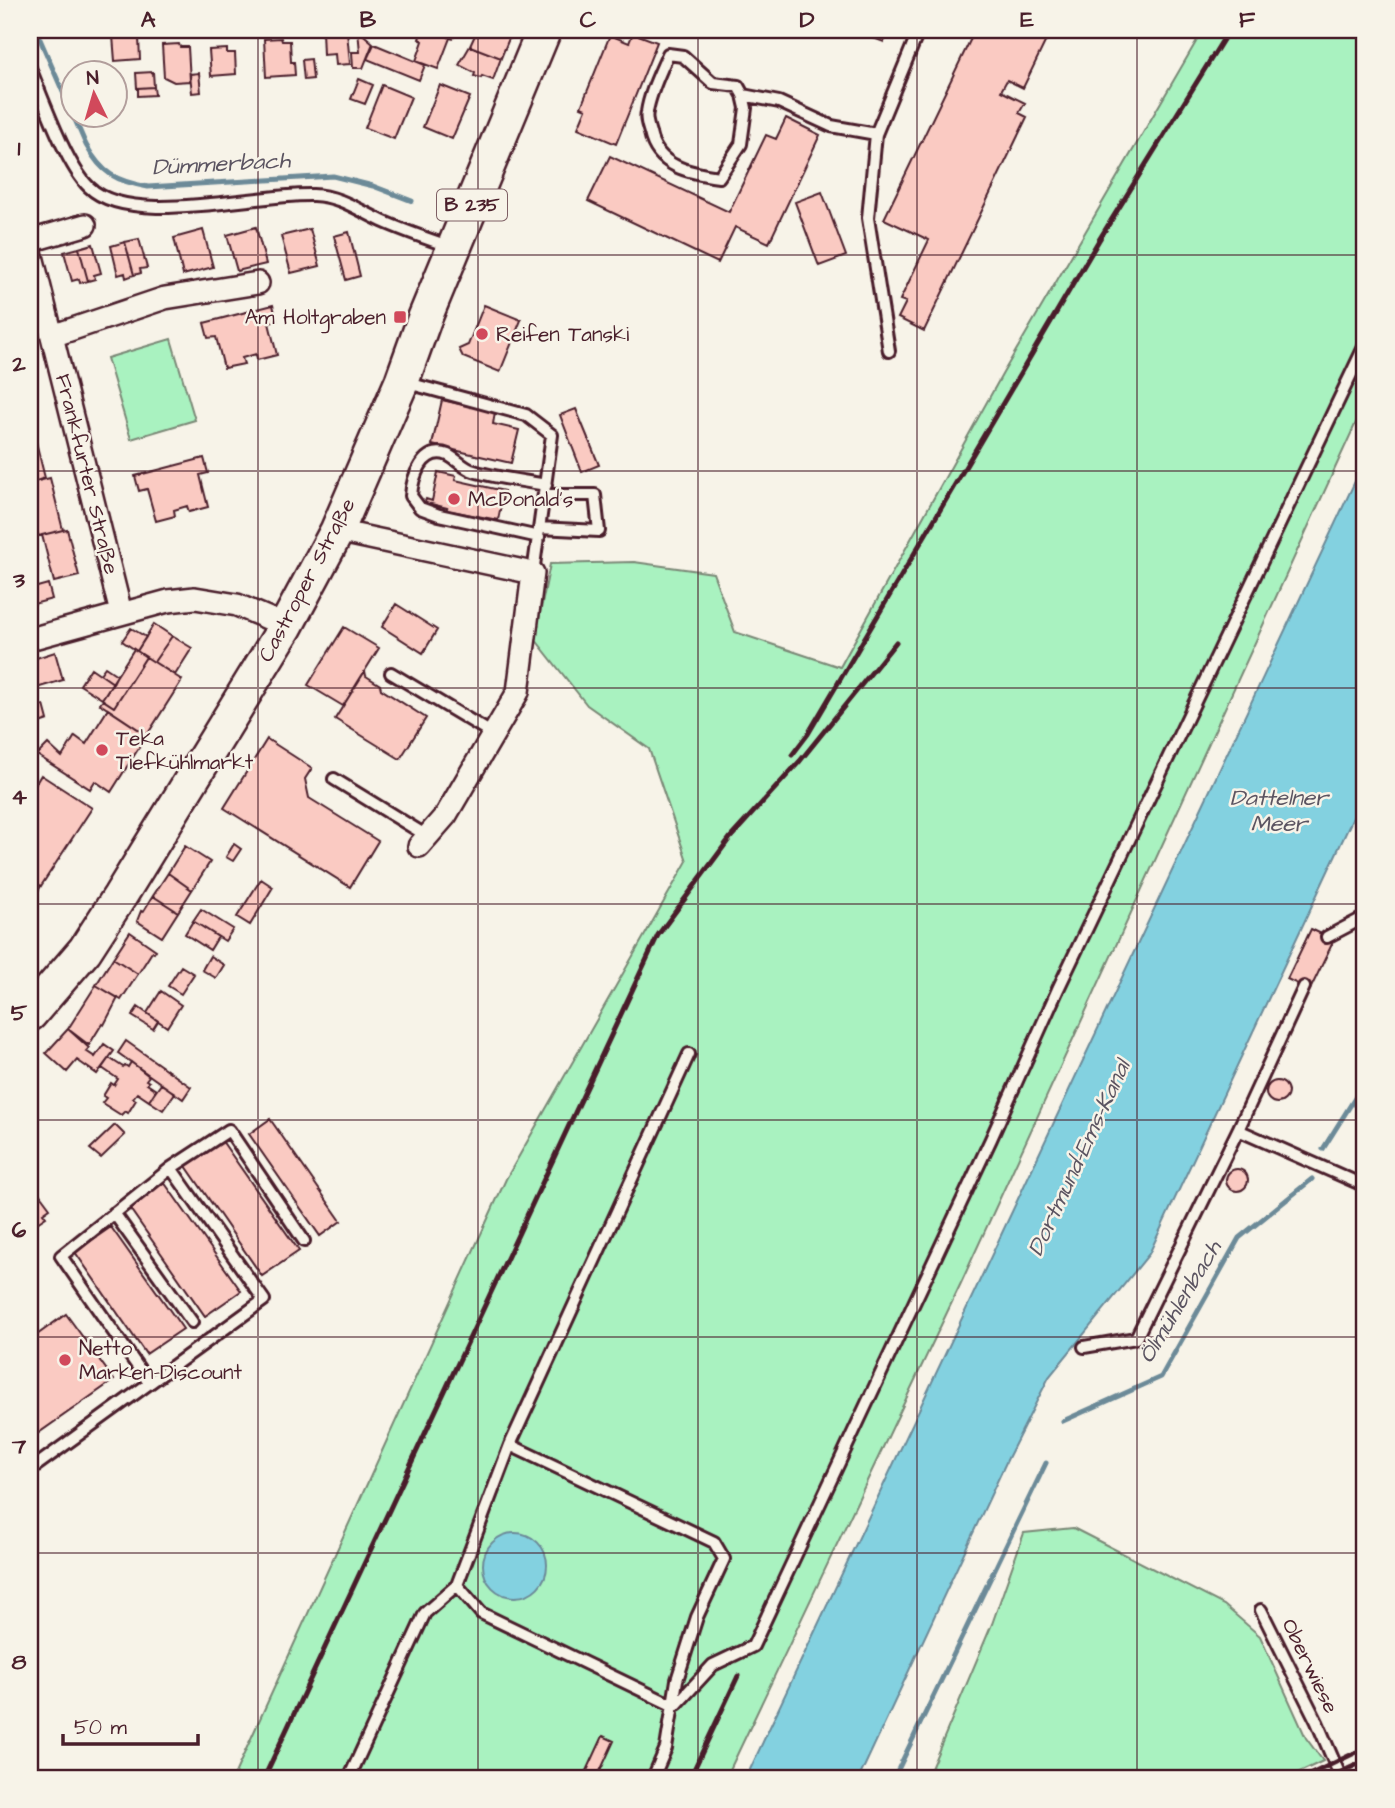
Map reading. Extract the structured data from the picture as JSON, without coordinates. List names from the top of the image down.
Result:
{
  "streets": {
    "main road": ["B 235", "Castroper Straße"],
    "street": ["Frankfurter Straße"],
    "lane": ["Oberwiese"]
  },
  "water": [
    "Dümmerbach",
    "Dattelner Meer",
    "Dortmund-Ems-Kanal",
    "Ölmühlenbach"
  ],
  "places": {
    "transit": ["Am Holtgraben"],
    "other": [
      "Reifen Tanski",
      "McDonald's",
      "Teka Tiefkühlmarkt",
      "Netto Marken-Discount"
    ]
  },
  "scale_bar": "50 m",
  "north": "top",
  "grid": {
    "columns": [
      "A",
      "B",
      "C",
      "D",
      "E",
      "F"
    ],
    "rows": [
      "1",
      "2",
      "3",
      "4",
      "5",
      "6",
      "7",
      "8"
    ]
  }
}
